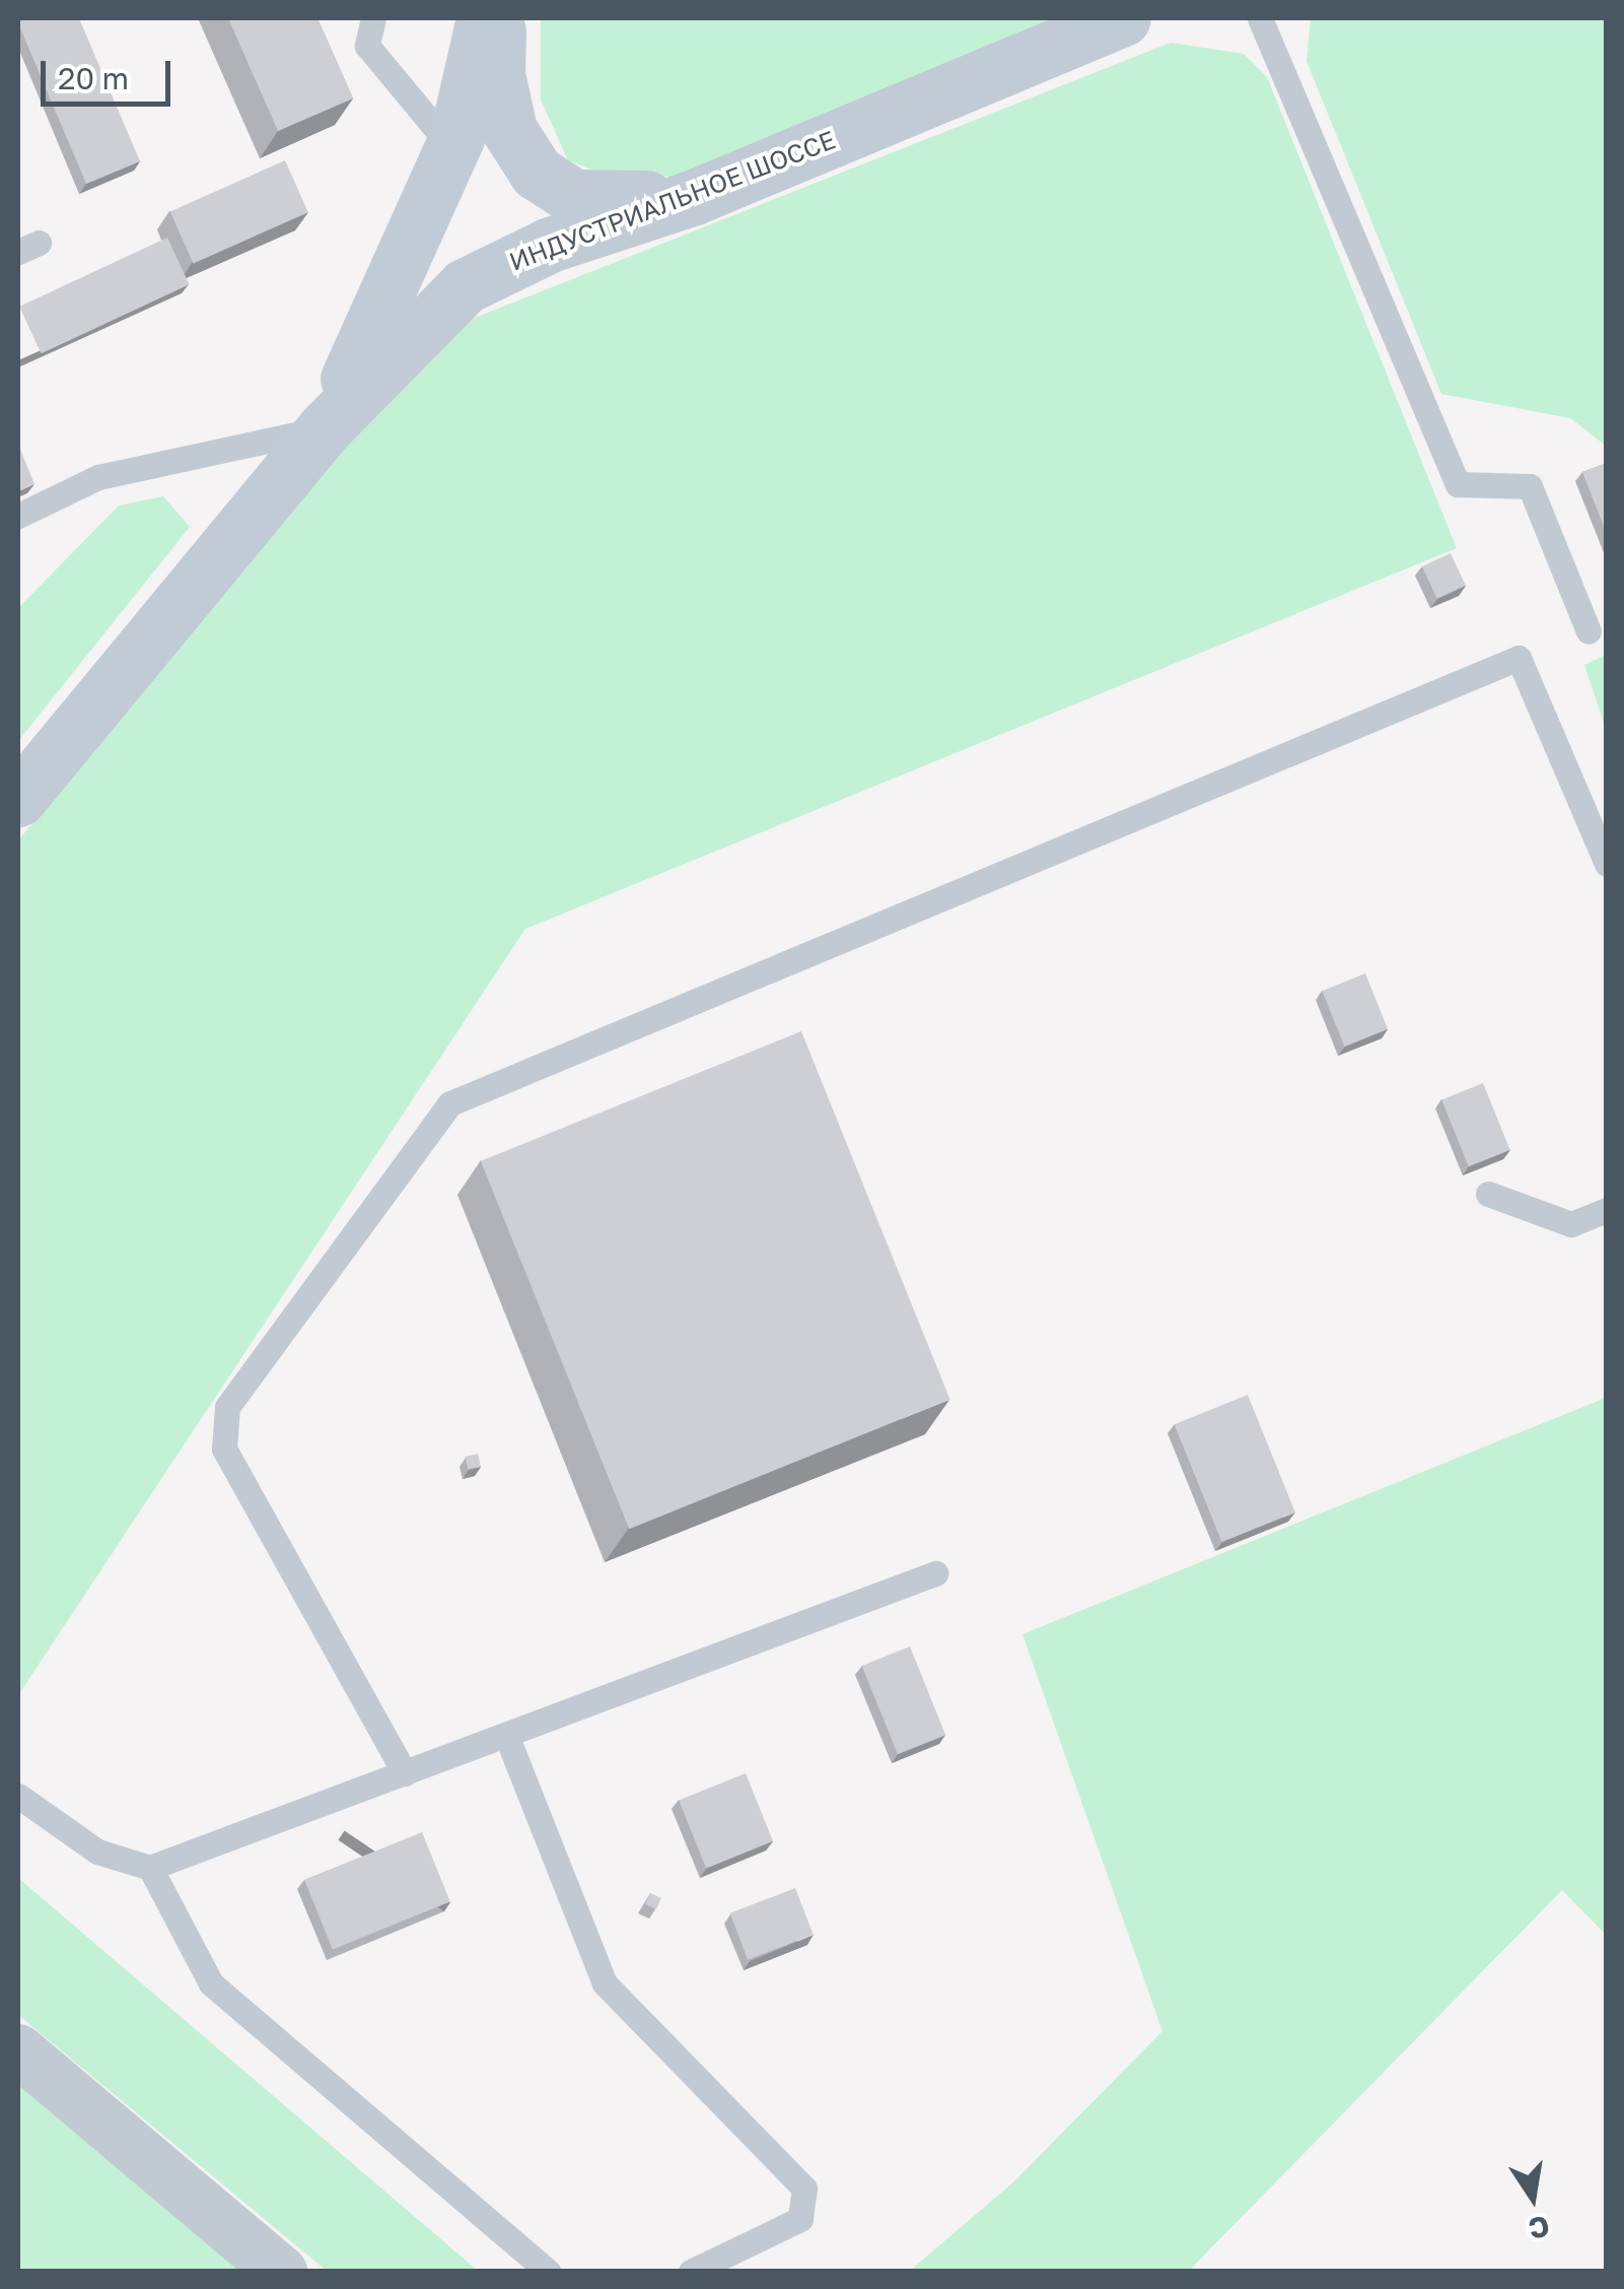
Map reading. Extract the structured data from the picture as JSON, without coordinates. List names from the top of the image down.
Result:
{
  "streets": {
    "main road": ["ИНДУСТРИАЛЬНОЕ ШОССЕ"]
  },
  "scale_bar": "20 m",
  "north": "bottom"
}
